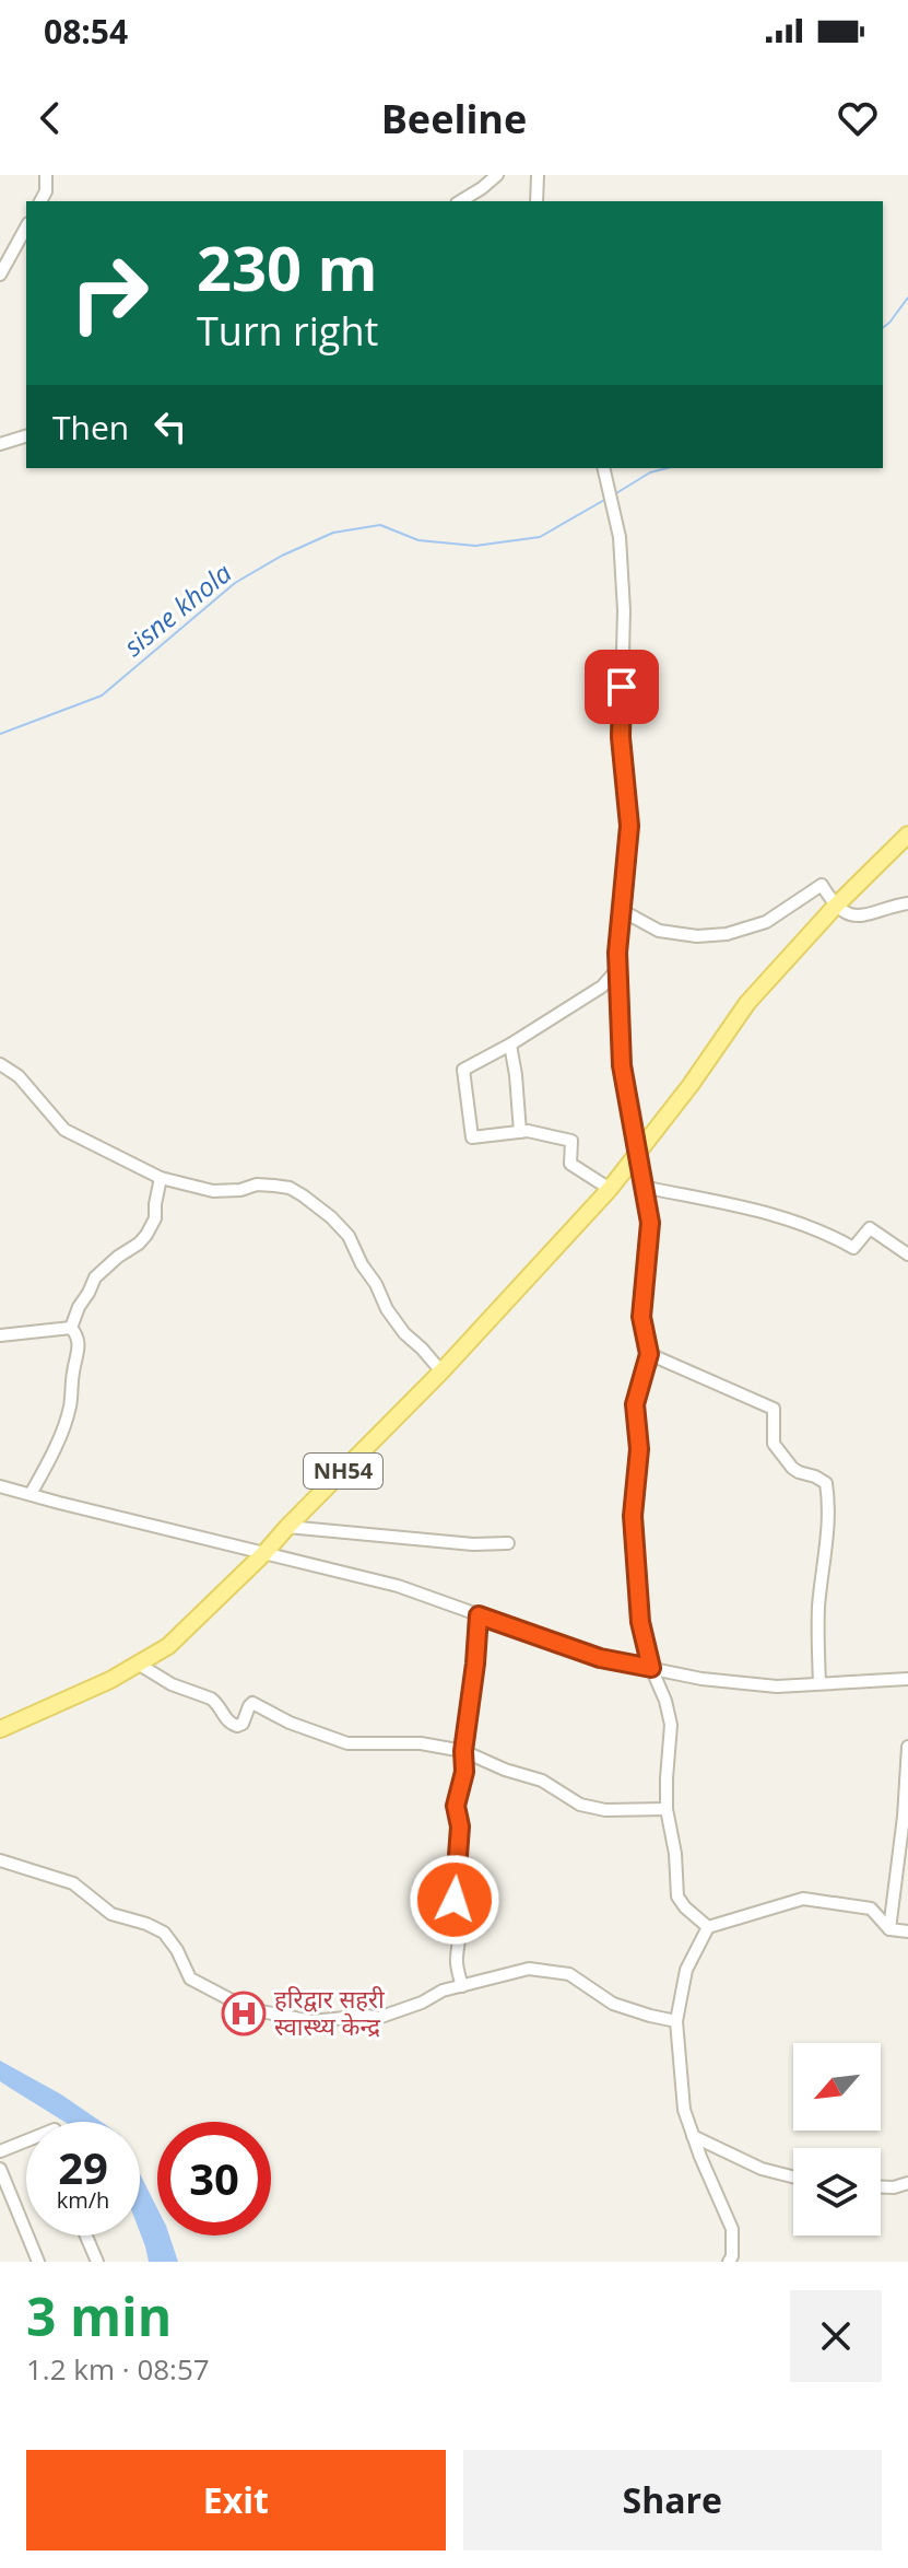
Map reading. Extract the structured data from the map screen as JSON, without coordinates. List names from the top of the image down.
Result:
{
  "streets": {
    "main road": ["NH54"]
  },
  "water": ["sisne khola"],
  "places": {
    "hospital": ["हरिद्वार सहरी स्वास्थ्य केन्द्र"]
  },
  "north": "bottom left",
  "page": {
    "status": "08:54",
    "header": "Beeline",
    "turn": ["230 m", "Turn right"],
    "then": "Then",
    "speed": "29 km/h",
    "limit": "30",
    "heading": ["3 min", "1.2 km · 08:57"],
    "buttons": ["Exit", "Share"]
  }
}
